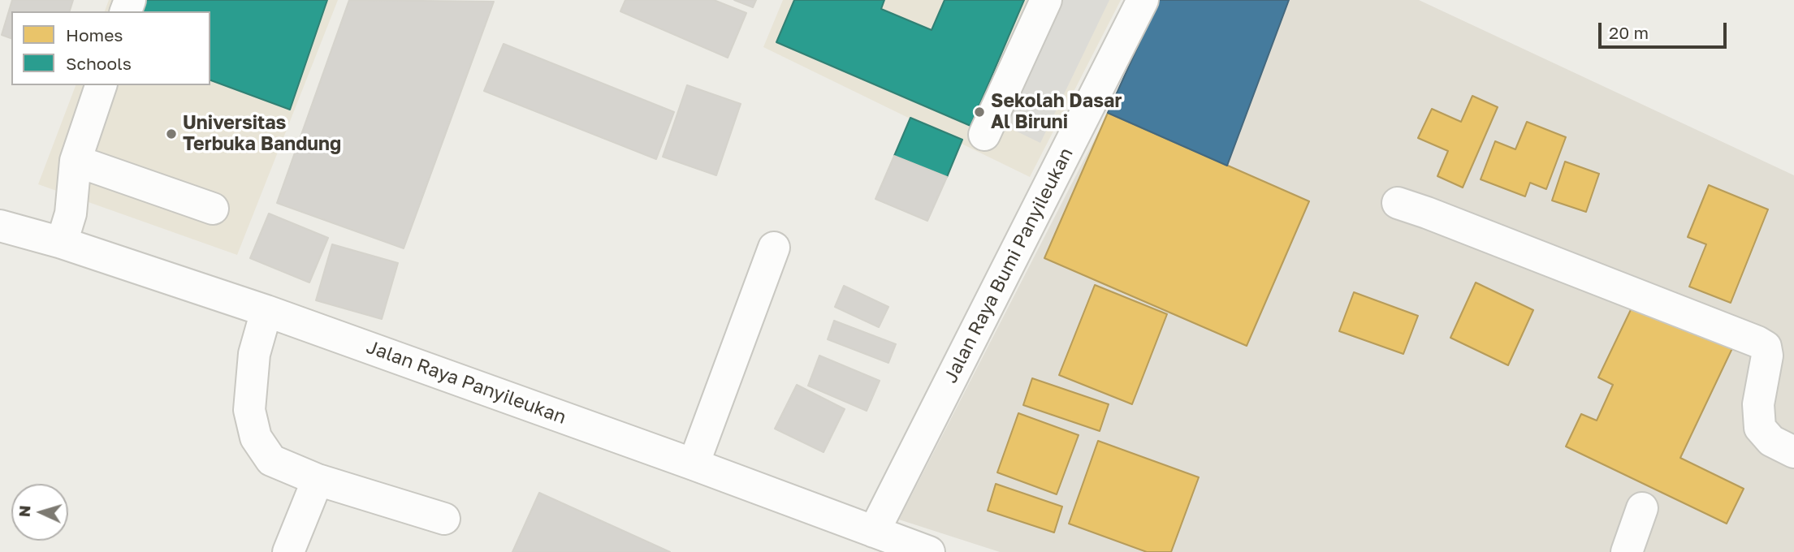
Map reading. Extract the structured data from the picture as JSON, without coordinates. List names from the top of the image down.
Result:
{
  "streets": {
    "street": ["Jalan Raya Bumi Panyileukan", "Jalan Raya Panyileukan"]
  },
  "crossings": [
    ["Jalan Raya Bumi Panyileukan", "Jalan Raya Panyileukan"]
  ],
  "places": ["Sekolah Dasar Al Biruni", "Universitas Terbuka Bandung"],
  "legend": ["Homes", "Schools"],
  "scale_bar": "20 m",
  "north": "left"
}
